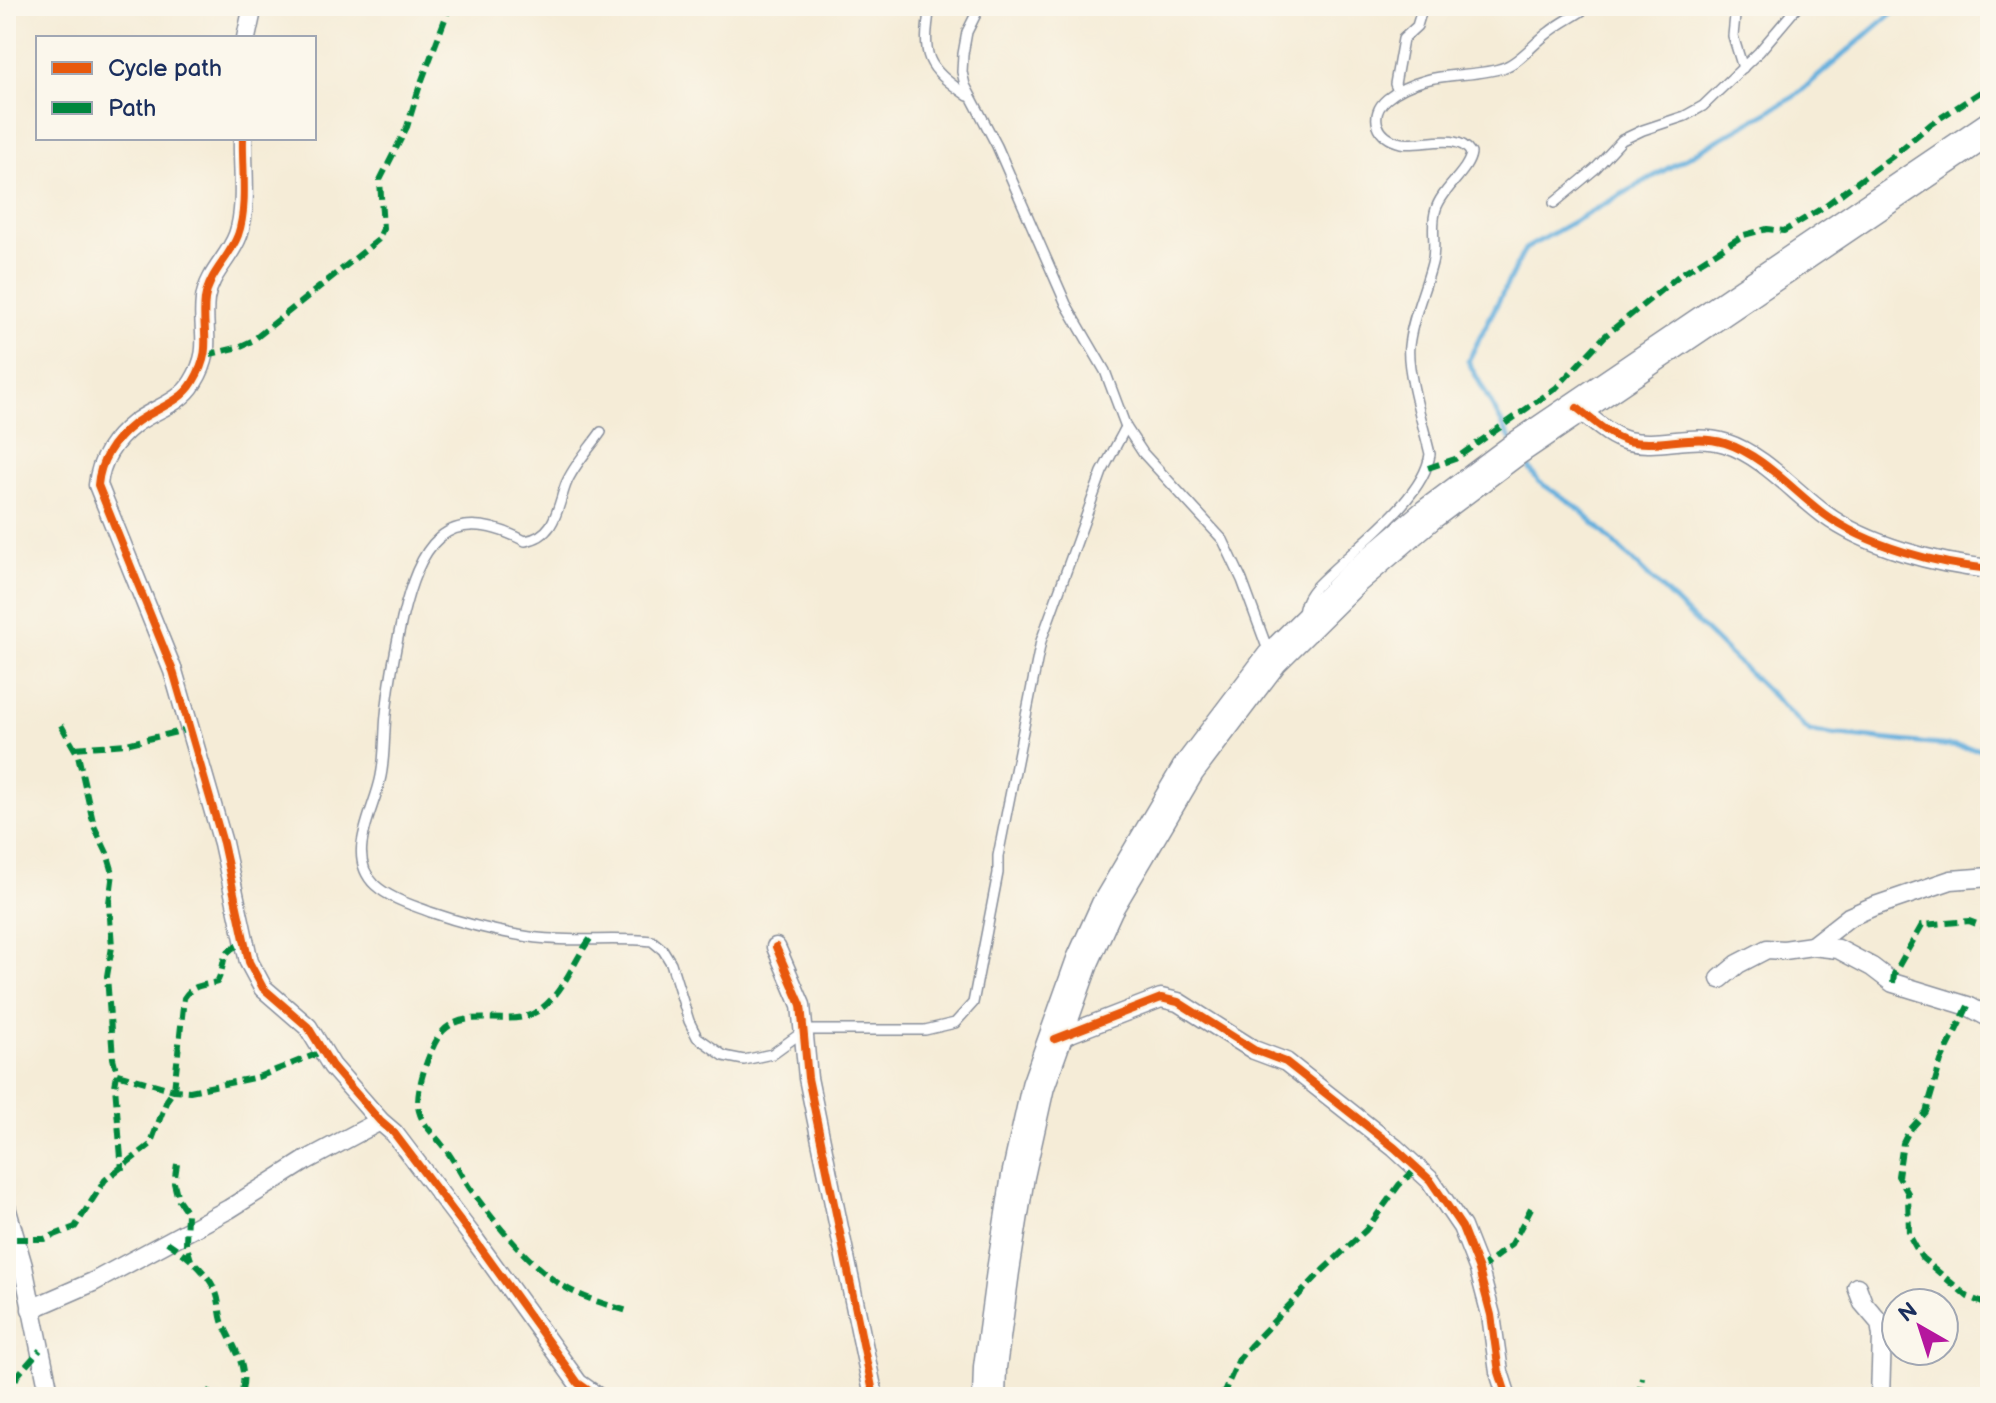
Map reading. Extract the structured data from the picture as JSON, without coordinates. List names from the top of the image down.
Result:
{
  "legend": ["Cycle path", "Path"],
  "north": "top left"
}
